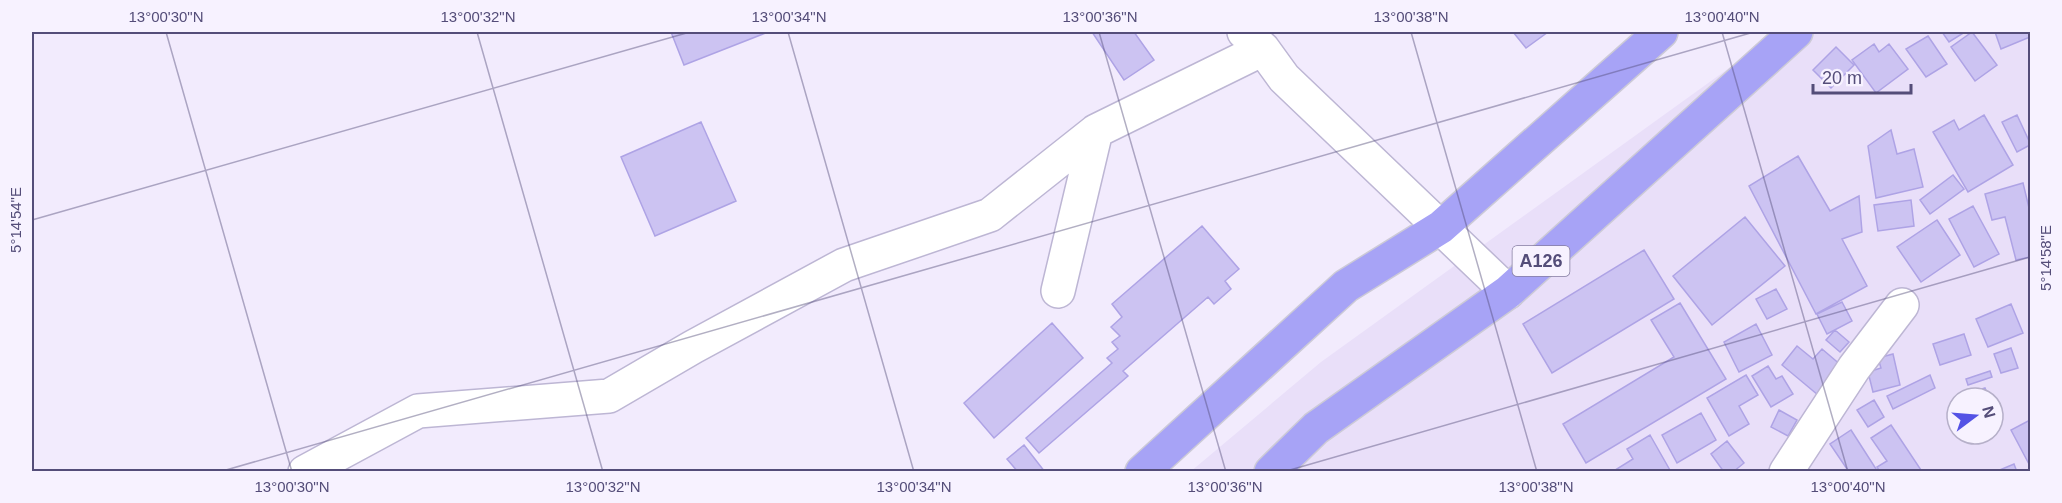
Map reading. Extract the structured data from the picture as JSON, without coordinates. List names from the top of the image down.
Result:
{
  "streets": {
    "highway": ["A126"]
  },
  "scale_bar": "20 m",
  "north": "right",
  "coordinates": [
    "13°00'30\"N",
    "13°00'32\"N",
    "13°00'34\"N",
    "13°00'36\"N",
    "13°00'38\"N",
    "13°00'40\"N",
    "5°14'54\"E",
    "5°14'58\"E"
  ]
}
